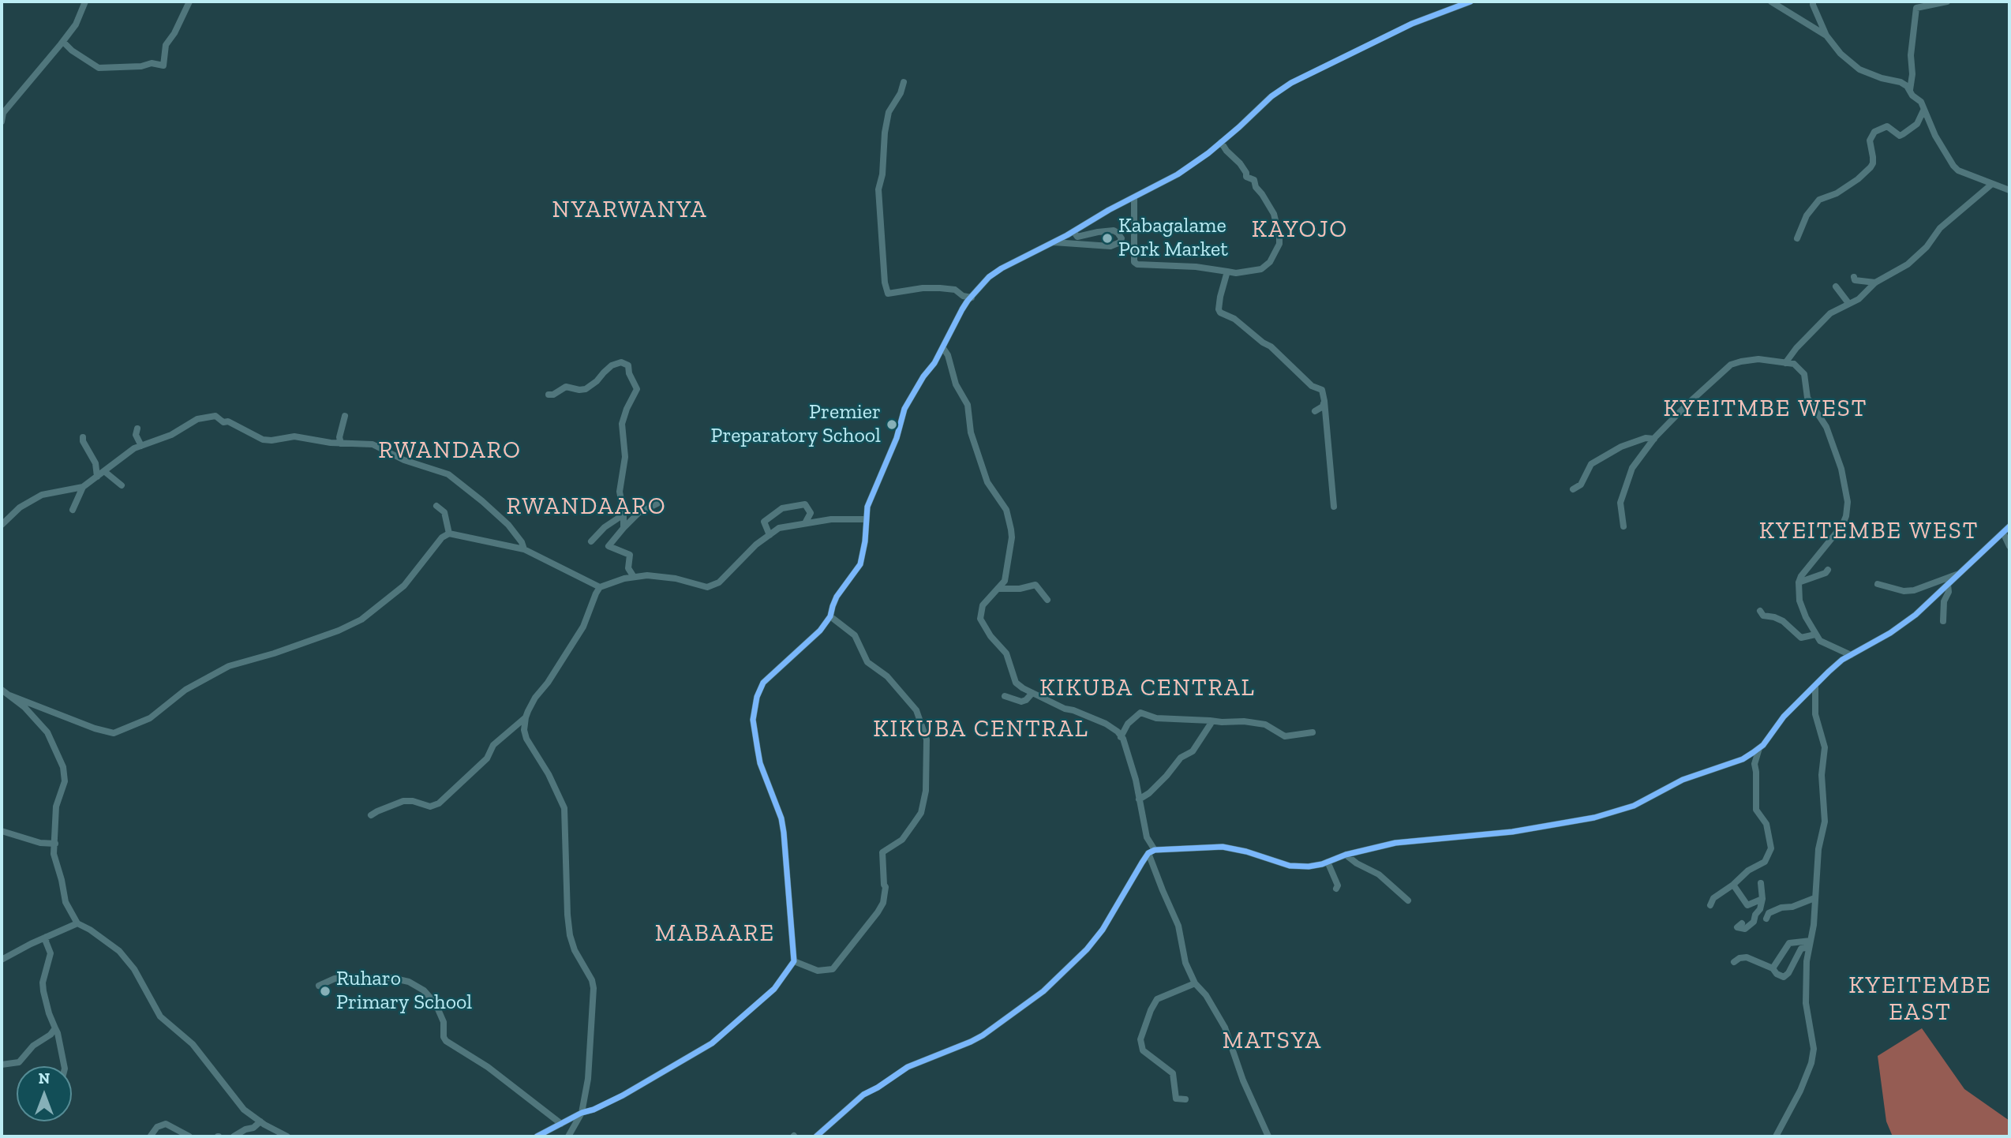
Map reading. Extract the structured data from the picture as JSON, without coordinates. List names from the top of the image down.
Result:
{
  "districts": [
    "NYARWANYA",
    "KAYOJO",
    "KYEITMBE WEST",
    "RWANDARO",
    "RWANDAARO",
    "KYEITEMBE WEST",
    "KIKUBA CENTRAL",
    "KIKUBA CENTRAL",
    "MABAARE",
    "KYEITEMBE EAST",
    "MATSYA"
  ],
  "places": ["Kabagalame Pork Market", "Premier Preparatory School", "Ruharo Primary School"],
  "north": "top"
}
